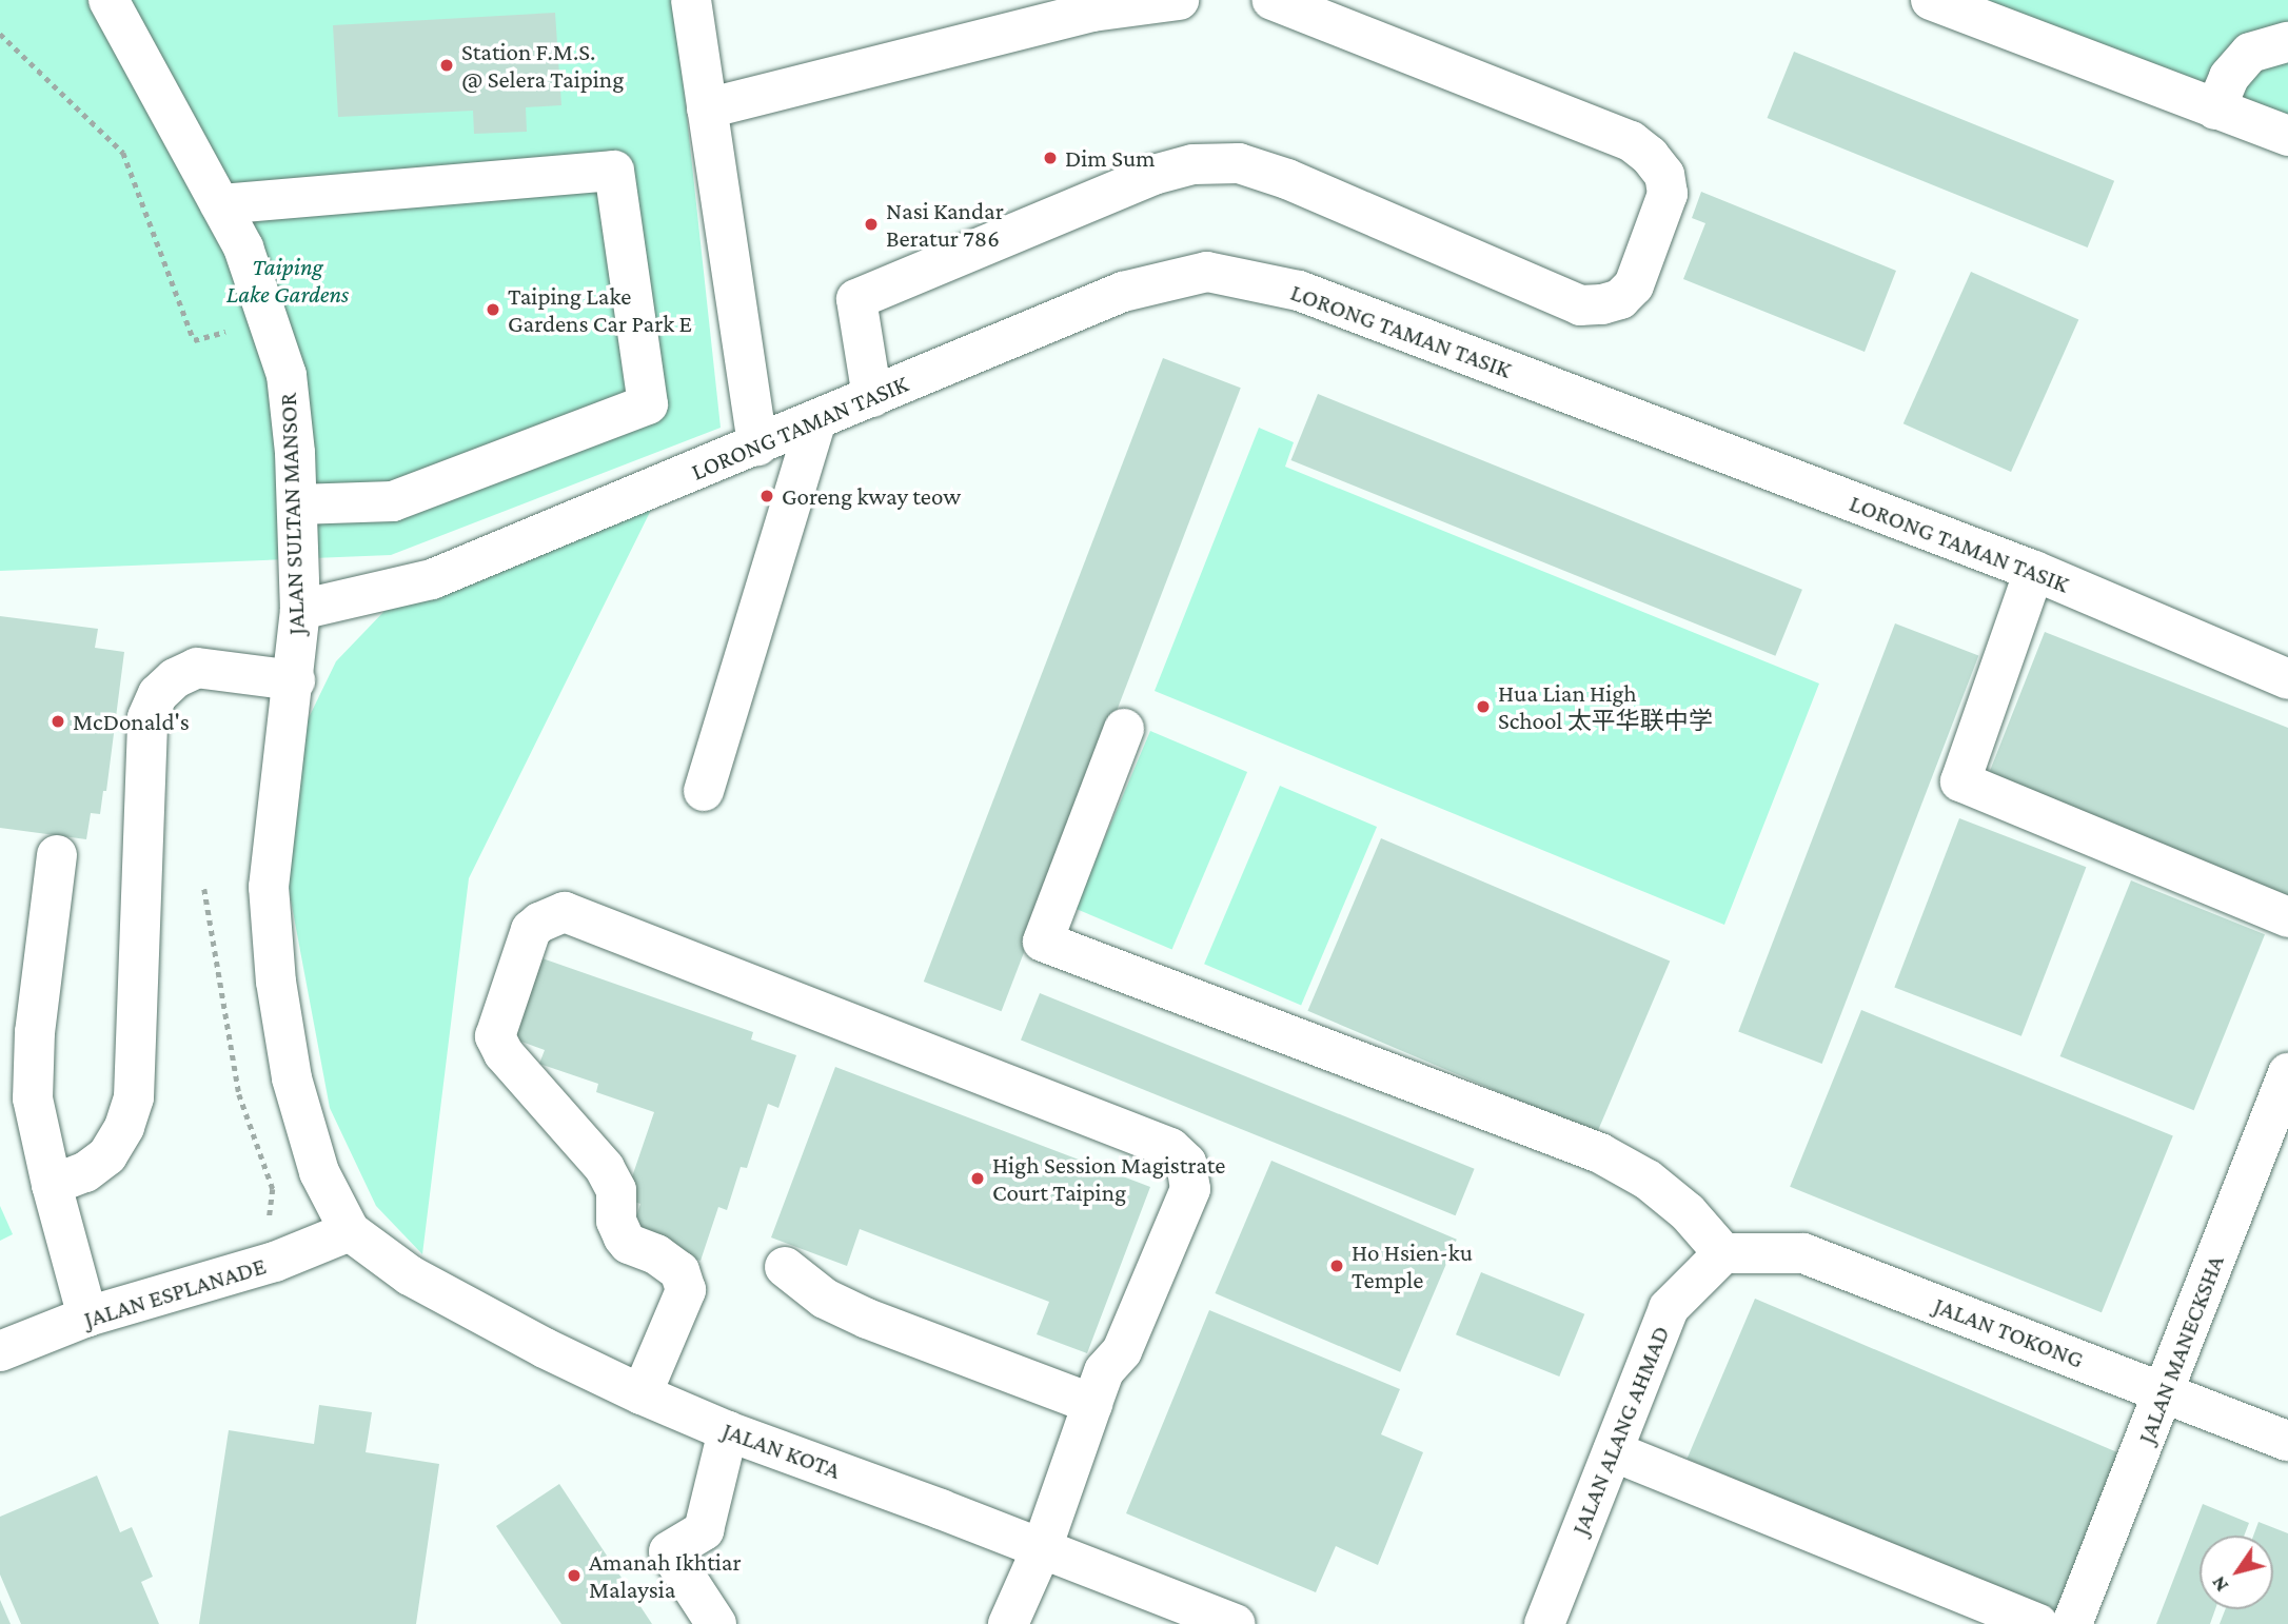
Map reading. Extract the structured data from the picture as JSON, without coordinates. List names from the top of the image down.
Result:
{
  "streets": {
    "street": [
      "LORONG TAMAN TASIK",
      "JALAN SULTAN MANSOR",
      "JALAN ESPLANADE",
      "JALAN TOKONG",
      "JALAN MANECKSHA",
      "JALAN ALANG AHMAD",
      "JALAN KOTA"
    ]
  },
  "crossings": [
    ["LORONG TAMAN TASIK", "JALAN SULTAN MANSOR"],
    ["JALAN SULTAN MANSOR", "JALAN ESPLANADE"],
    ["JALAN SULTAN MANSOR", "JALAN KOTA"],
    ["JALAN ESPLANADE", "JALAN KOTA"],
    ["JALAN TOKONG", "JALAN MANECKSHA"],
    ["JALAN TOKONG", "JALAN ALANG AHMAD"]
  ],
  "parks": ["Taiping Lake Gardens"],
  "places": [
    "Station F.M.S. @ Selera Taiping",
    "Dim Sum",
    "Nasi Kandar Beratur 786",
    "Taiping Lake Gardens Car Park E",
    "Goreng kway teow",
    "Hua Lian High School 太平华联中学",
    "McDonald's",
    "High Session Magistrate Court Taiping",
    "Ho Hsien-ku Temple",
    "Amanah Ikhtiar Malaysia"
  ],
  "north": "bottom left"
}
